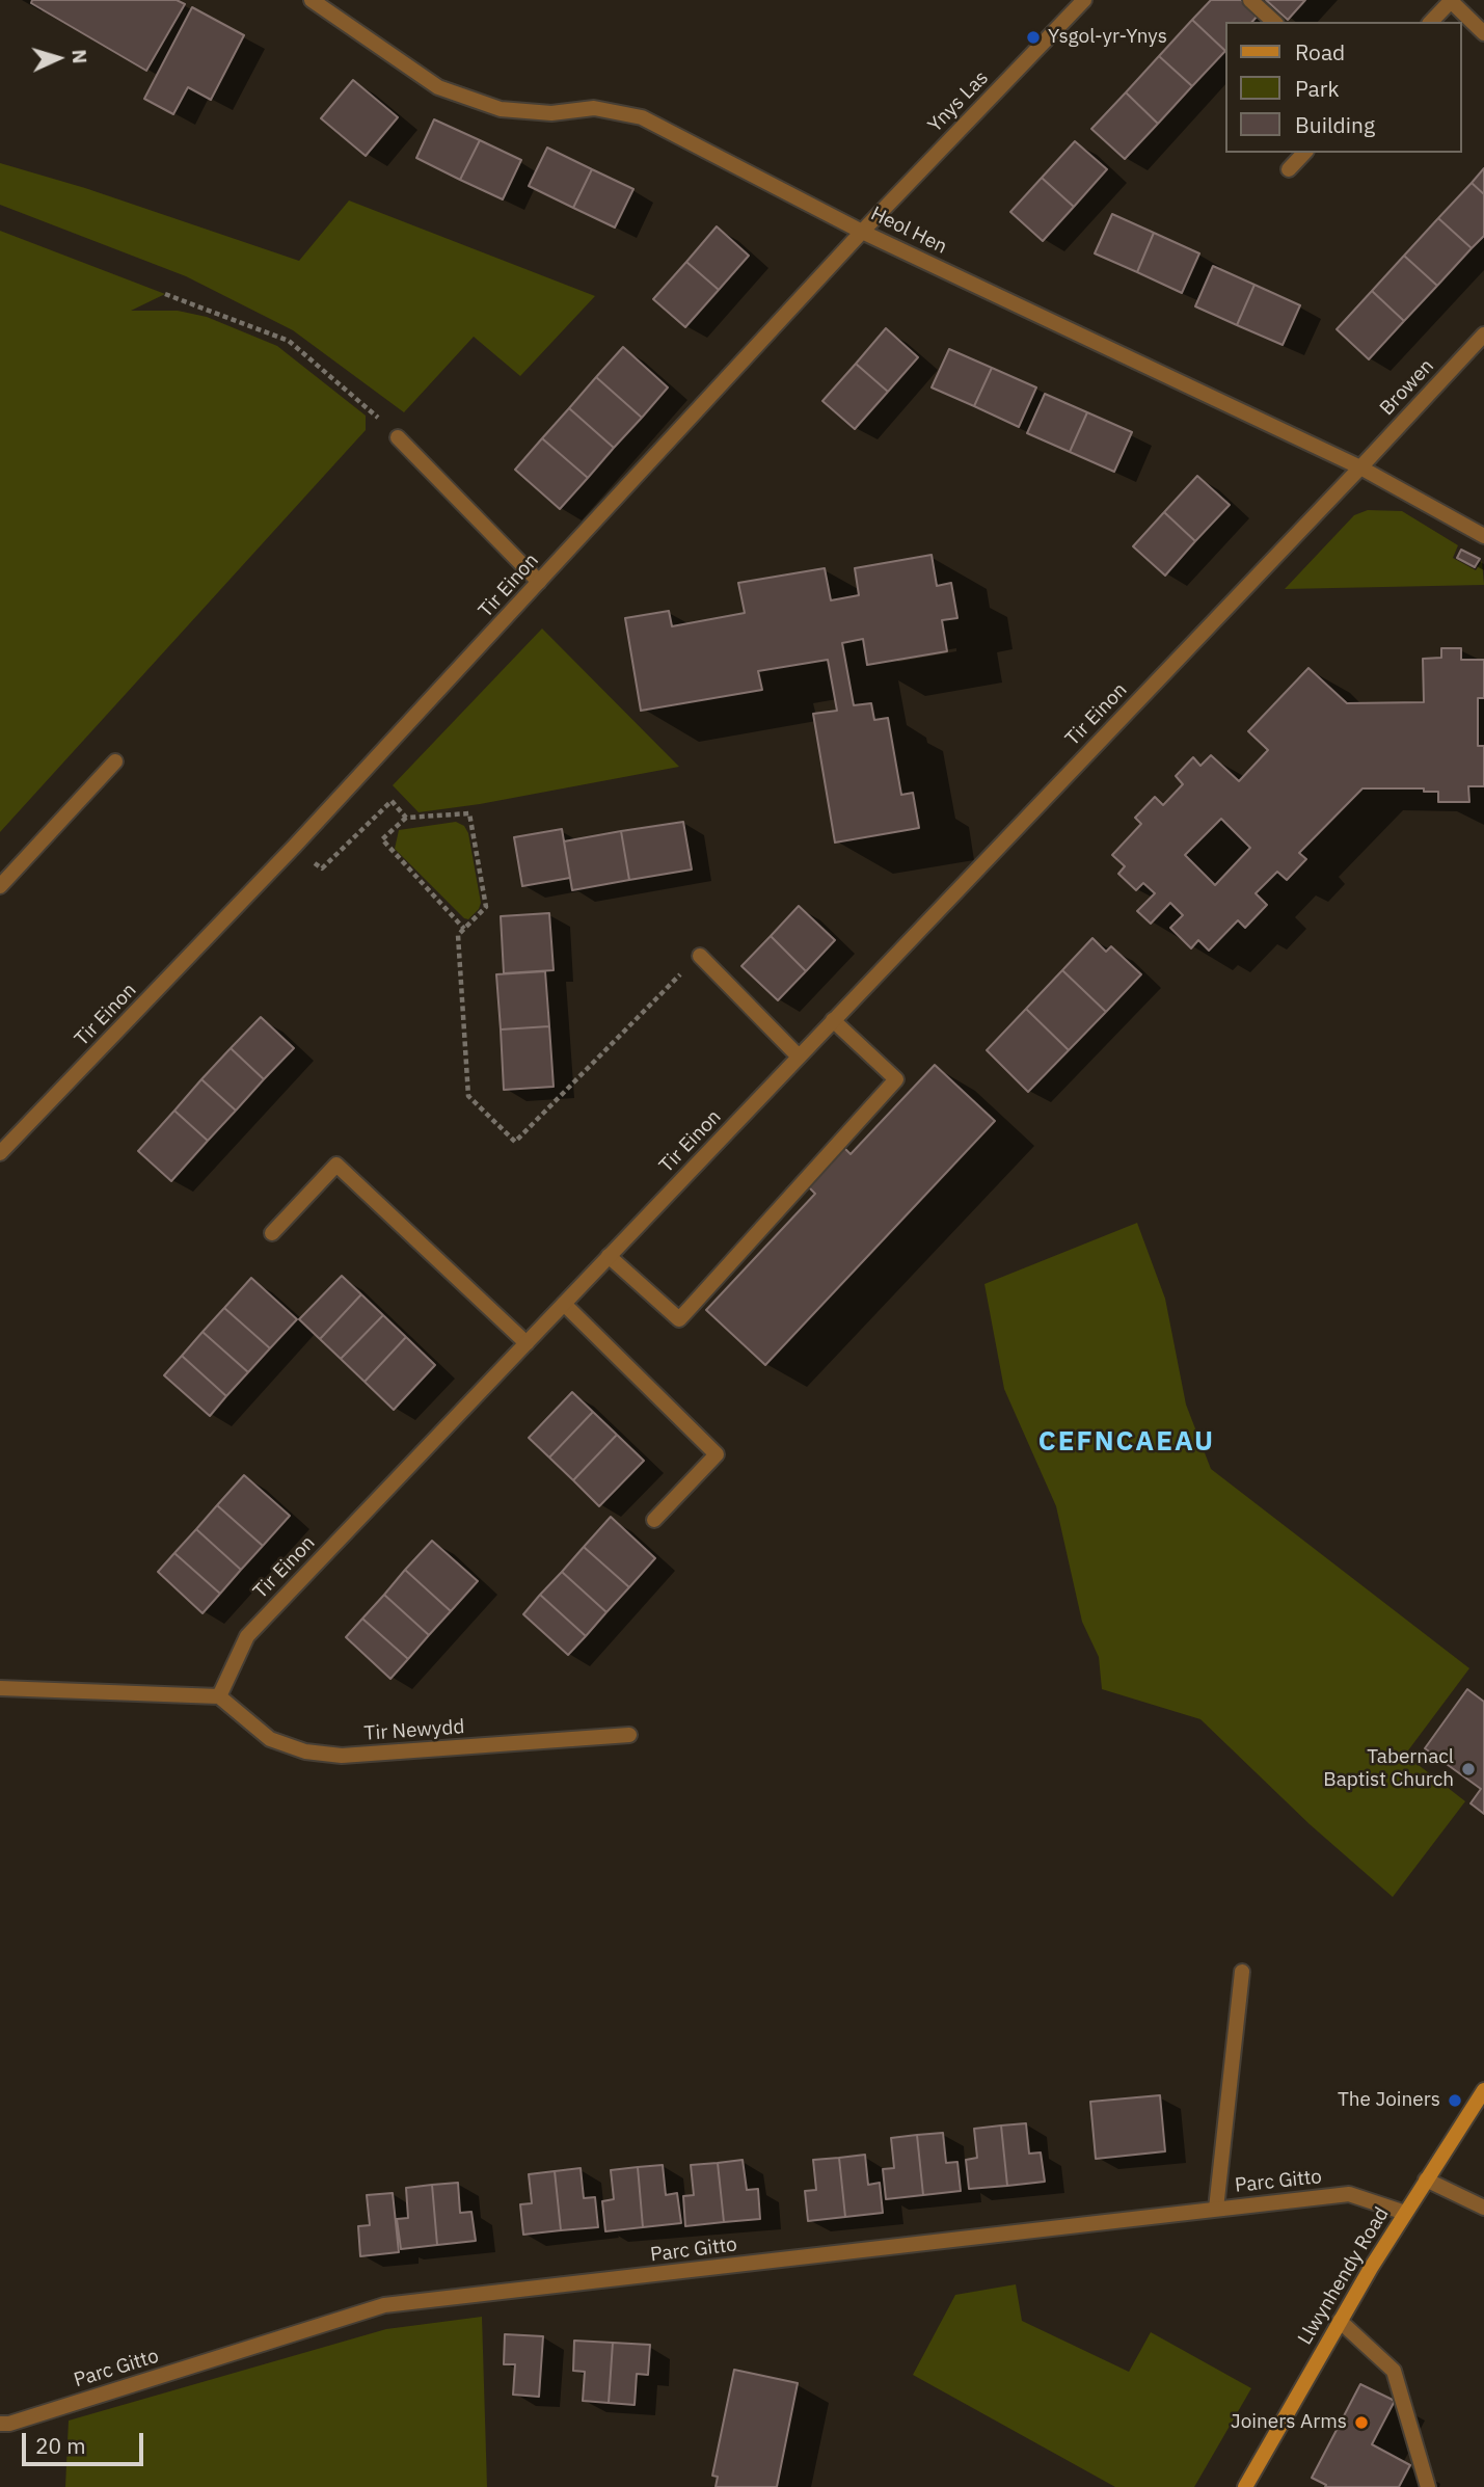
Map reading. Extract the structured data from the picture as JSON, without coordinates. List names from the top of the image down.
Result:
{
  "streets": {
    "main road": ["Llwynhendy Road"],
    "street": [
      "Ynys Las",
      "Heol Hen",
      "Browen",
      "Tir Einon",
      "Tir Newydd",
      "Parc Gitto"
    ]
  },
  "crossings": [
    ["Ynys Las", "Heol Hen"],
    ["Ynys Las", "Tir Einon"],
    ["Heol Hen", "Browen"],
    ["Heol Hen", "Tir Einon"],
    ["Browen", "Tir Einon"],
    ["Tir Einon", "Tir Newydd"],
    ["Parc Gitto", "Llwynhendy Road"]
  ],
  "districts": ["CEFNCAEAU"],
  "places": [
    "Ysgol-yr-Ynys",
    "Tabernacl Baptist Church",
    "The Joiners",
    "Joiners Arms"
  ],
  "legend": ["Road", "Park", "Building"],
  "scale_bar": "20 m",
  "north": "right"
}
